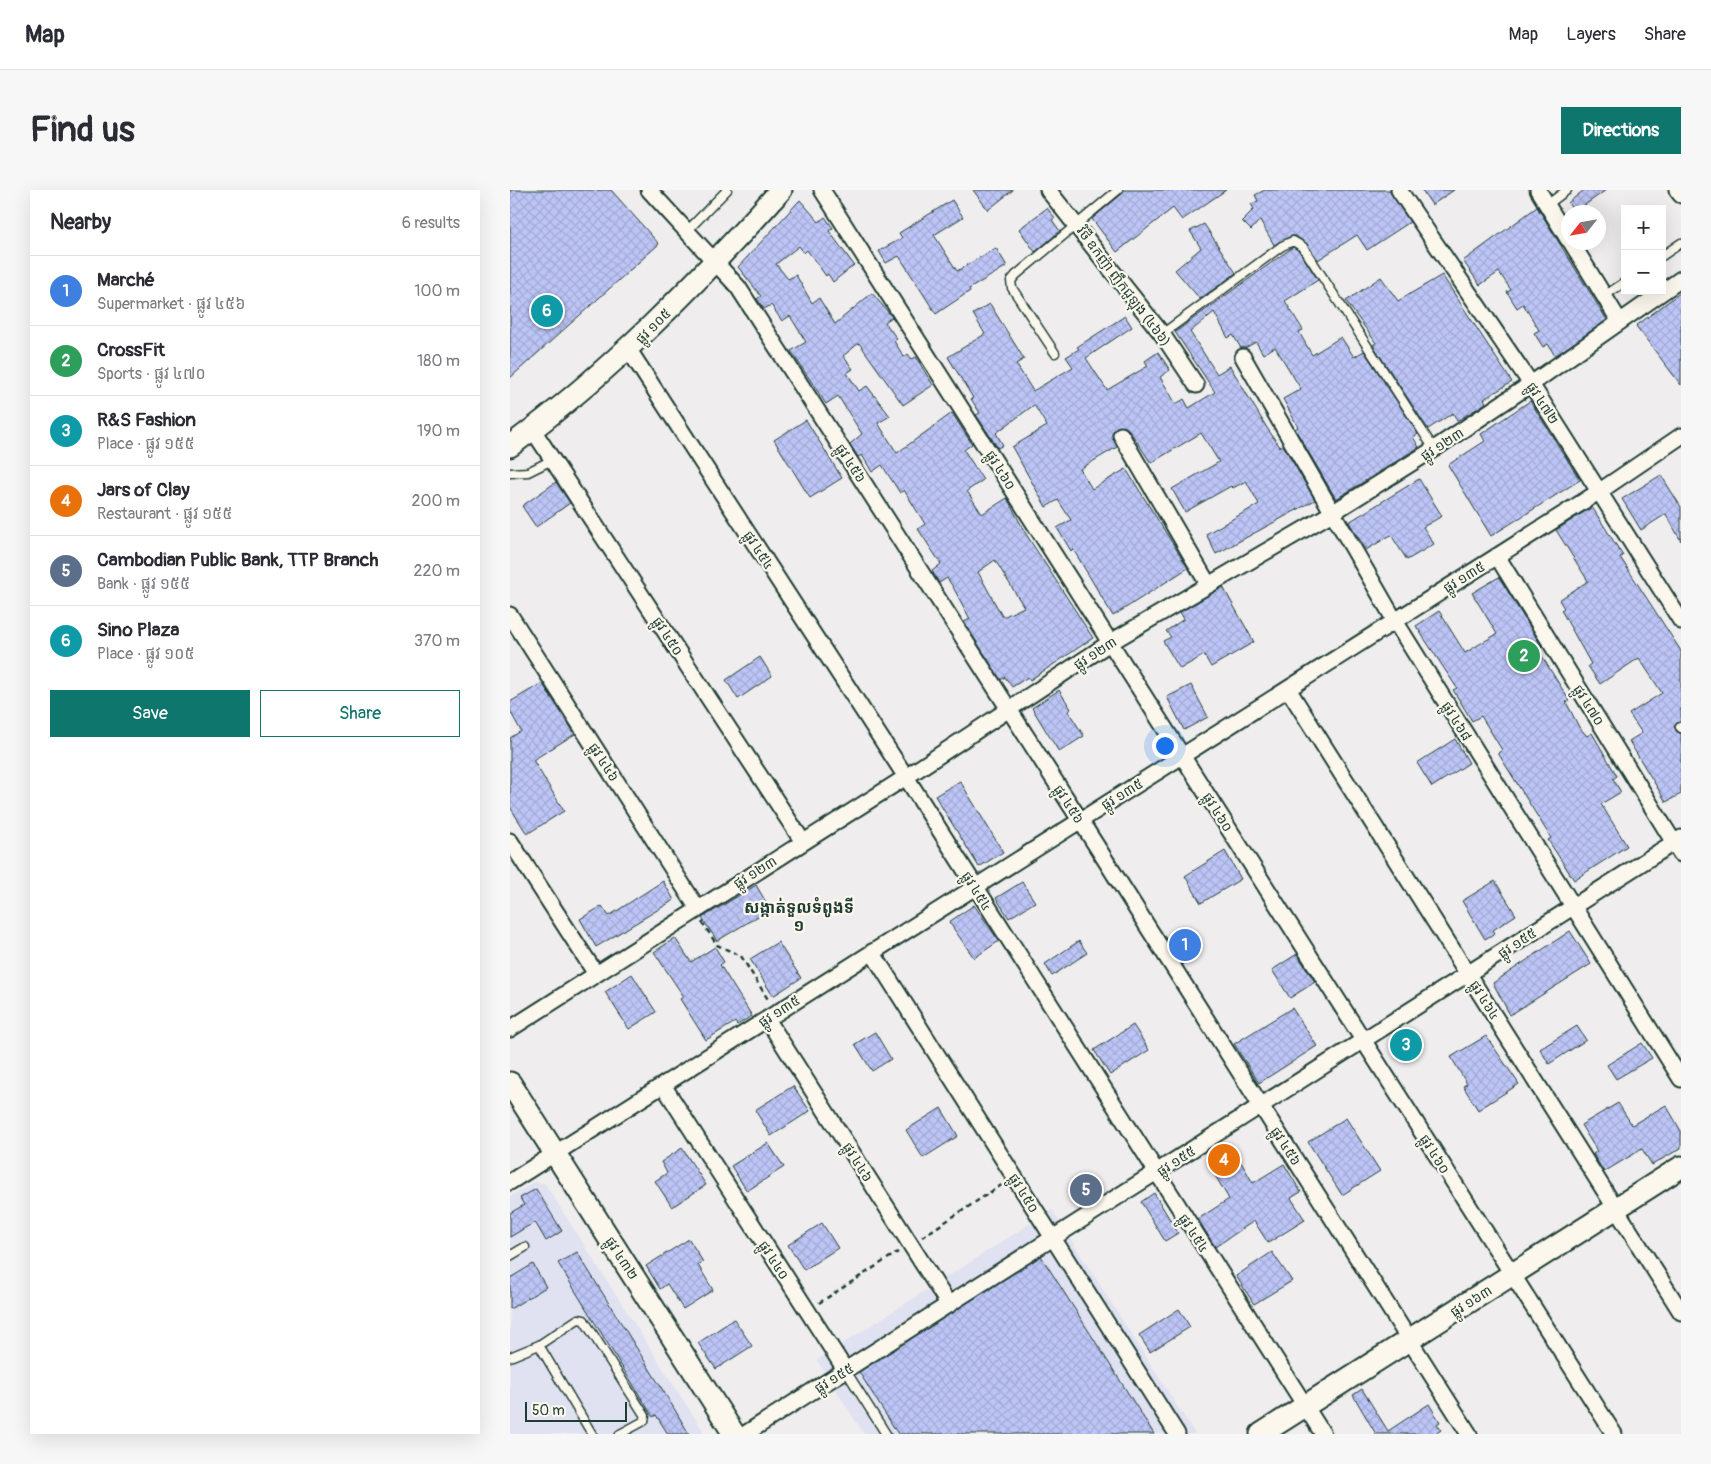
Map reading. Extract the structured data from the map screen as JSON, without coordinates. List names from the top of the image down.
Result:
{
  "streets": {
    "street": [
      "វិថី ឧកញ៉ា ញឹកជូឡុង (៤៦៦)",
      "ផ្លូវ ១០៥",
      "ផ្លូវ ៤៧២",
      "ផ្លូវ ១២៣",
      "ផ្លូវ ៤៥៦",
      "ផ្លូវ ៤៦០",
      "ផ្លូវ ៤៥៤",
      "ផ្លូវ ១៣៥",
      "ផ្លូវ ៤៥០",
      "ផ្លូវ ៤៧០",
      "ផ្លូវ ៤៦៨",
      "ផ្លូវ ៤៤៦",
      "ផ្លូវ ១៥៥",
      "ផ្លូវ ៤៦៤",
      "ផ្លូវ ៤៣២",
      "ផ្លូវ ៤៤០",
      "ផ្លូវ ១៦៣"
    ]
  },
  "crossings": [
    ["ផ្លូវ ១០៥", "ផ្លូវ ៤៥៦"],
    ["ផ្លូវ ១០៥", "ផ្លូវ ៤៥៤"],
    ["ផ្លូវ ១០៥", "ផ្លូវ ៤៥០"],
    ["ផ្លូវ ៤៧២", "ផ្លូវ ១២៣"],
    ["ផ្លូវ ៤៧២", "ផ្លូវ ១៣៥"],
    ["ផ្លូវ ១២៣", "ផ្លូវ ៤៥៦"],
    ["ផ្លូវ ១២៣", "ផ្លូវ ៤៦០"],
    ["ផ្លូវ ១២៣", "ផ្លូវ ៤៥៤"],
    ["ផ្លូវ ១២៣", "ផ្លូវ ៤៥០"],
    ["ផ្លូវ ១២៣", "ផ្លូវ ៤៦៨"],
    ["ផ្លូវ ១២៣", "ផ្លូវ ៤៤៦"],
    ["ផ្លូវ ៤៥៦", "ផ្លូវ ១៣៥"],
    ["ផ្លូវ ៤៥៦", "ផ្លូវ ១៥៥"],
    ["ផ្លូវ ៤៥៦", "ផ្លូវ ១៦៣"],
    ["ផ្លូវ ៤៦០", "ផ្លូវ ១៣៥"],
    ["ផ្លូវ ៤៦០", "ផ្លូវ ១៥៥"],
    ["ផ្លូវ ៤៦០", "ផ្លូវ ១៦៣"],
    ["ផ្លូវ ៤៥៤", "ផ្លូវ ១៣៥"],
    ["ផ្លូវ ៤៥៤", "ផ្លូវ ១៥៥"],
    ["ផ្លូវ ៤៥៤", "ផ្លូវ ១៦៣"],
    ["ផ្លូវ ១៣៥", "ផ្លូវ ៤៥០"],
    ["ផ្លូវ ១៣៥", "ផ្លូវ ៤៧០"],
    ["ផ្លូវ ១៣៥", "ផ្លូវ ៤៦៨"],
    ["ផ្លូវ ១៣៥", "ផ្លូវ ៤៤៦"],
    ["ផ្លូវ ១៣៥", "ផ្លូវ ៤៦៤"],
    ["ផ្លូវ ១៣៥", "ផ្លូវ ៤៣២"],
    ["ផ្លូវ ១៣៥", "ផ្លូវ ៤៤០"],
    ["ផ្លូវ ៤៥០", "ផ្លូវ ១៥៥"],
    ["ផ្លូវ ៤៧០", "ផ្លូវ ១៥៥"],
    ["ផ្លូវ ៤៦៨", "ផ្លូវ ១៥៥"],
    ["ផ្លូវ ៤៤៦", "ផ្លូវ ១៥៥"],
    ["ផ្លូវ ១៥៥", "ផ្លូវ ៤៦៤"],
    ["ផ្លូវ ១៥៥", "ផ្លូវ ៤៤០"],
    ["ផ្លូវ ៤៦៤", "ផ្លូវ ១៦៣"]
  ],
  "districts": ["សង្កាត់ទួលទំពូងទី ១"],
  "scale_bar": "50 m",
  "north": "bottom left",
  "page": {
    "header": "Map",
    "nav": ["Map", "Layers", "Share"],
    "buttons": [
      "Directions",
      ["Save", "Share"]
    ],
    "title": "Find us",
    "heading": ["Nearby", "6 results"],
    "map_buttons": ["+", "−"],
    "list": [
      {
        "mark": "1",
        "name": "Marché",
        "note": "Supermarket · ផ្លូវ ៤៥៦",
        "value": "100 m"
      },
      {
        "mark": "2",
        "name": "CrossFit",
        "note": "Sports · ផ្លូវ ៤៧០",
        "value": "180 m"
      },
      {
        "mark": "3",
        "name": "R&S Fashion",
        "note": "Place · ផ្លូវ ១៥៥",
        "value": "190 m"
      },
      {
        "mark": "4",
        "name": "Jars of Clay",
        "note": "Restaurant · ផ្លូវ ១៥៥",
        "value": "200 m"
      },
      {
        "mark": "5",
        "name": "Cambodian Public Bank, TTP Branch",
        "note": "Bank · ផ្លូវ ១៥៥",
        "value": "220 m"
      },
      {
        "mark": "6",
        "name": "Sino Plaza",
        "note": "Place · ផ្លូវ ១០៥",
        "value": "370 m"
      }
    ],
    "pins": [
      "6",
      "2",
      "1",
      "3",
      "4",
      "5"
    ],
    "scale": "50 m"
  }
}
